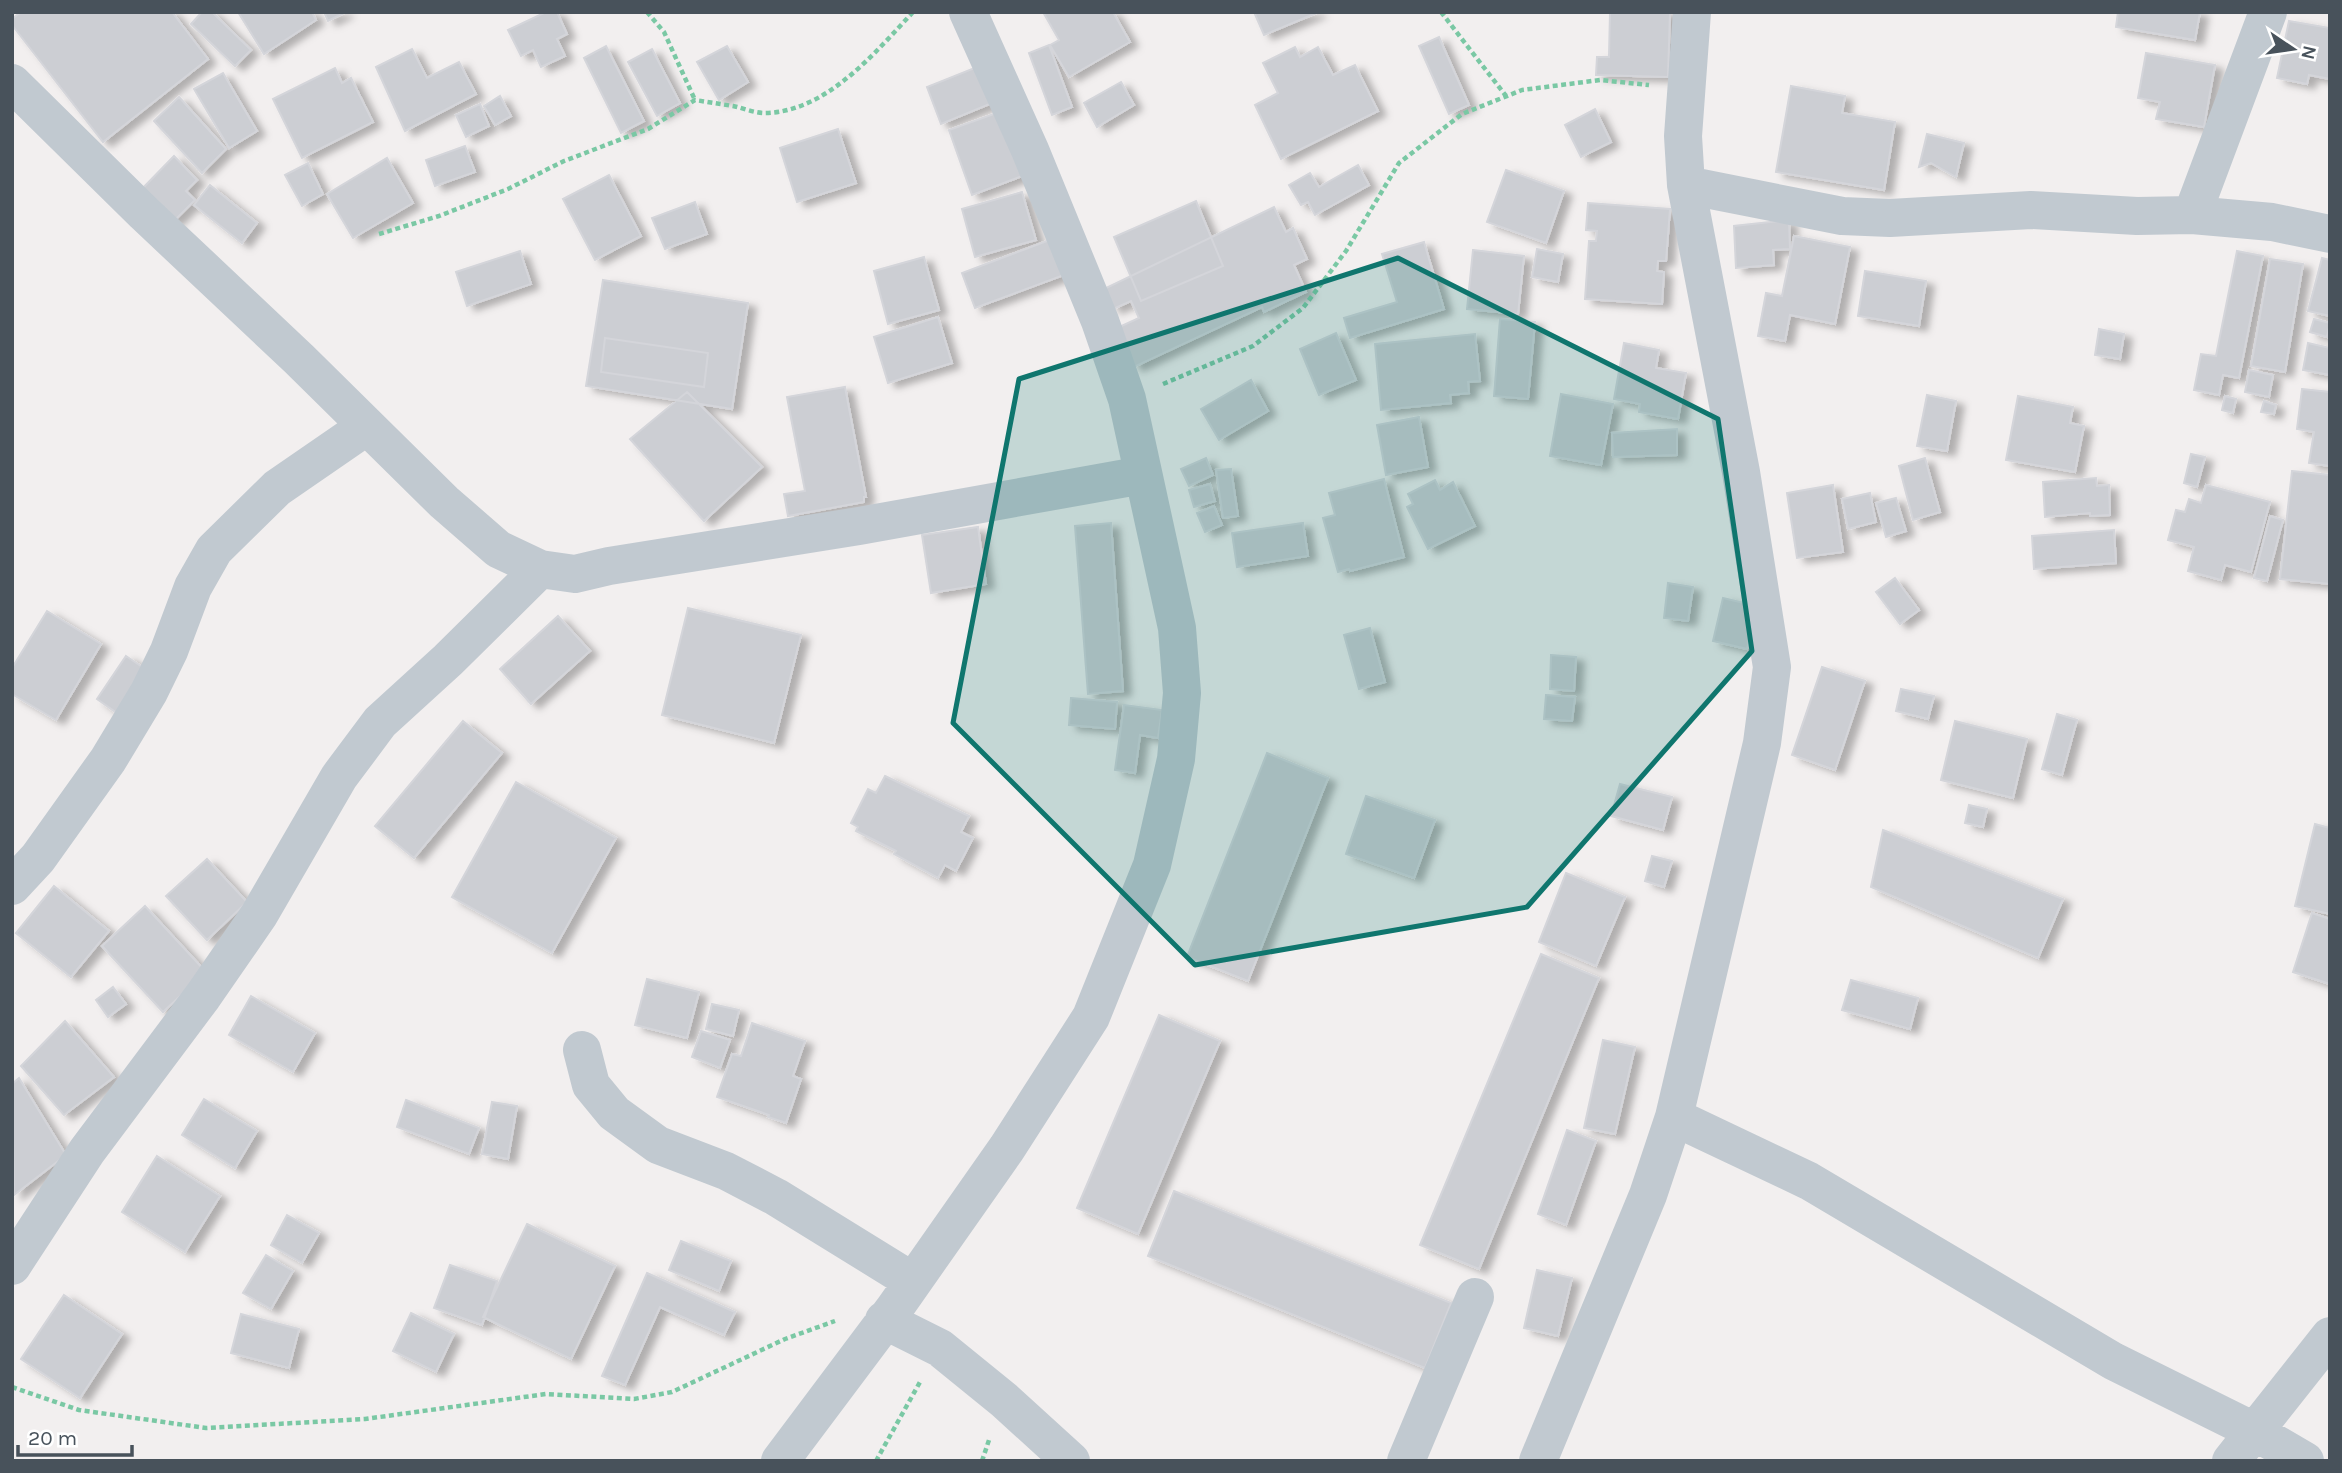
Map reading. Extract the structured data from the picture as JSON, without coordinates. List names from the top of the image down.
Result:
{
  "scale_bar": "20 m",
  "north": "right"
}
